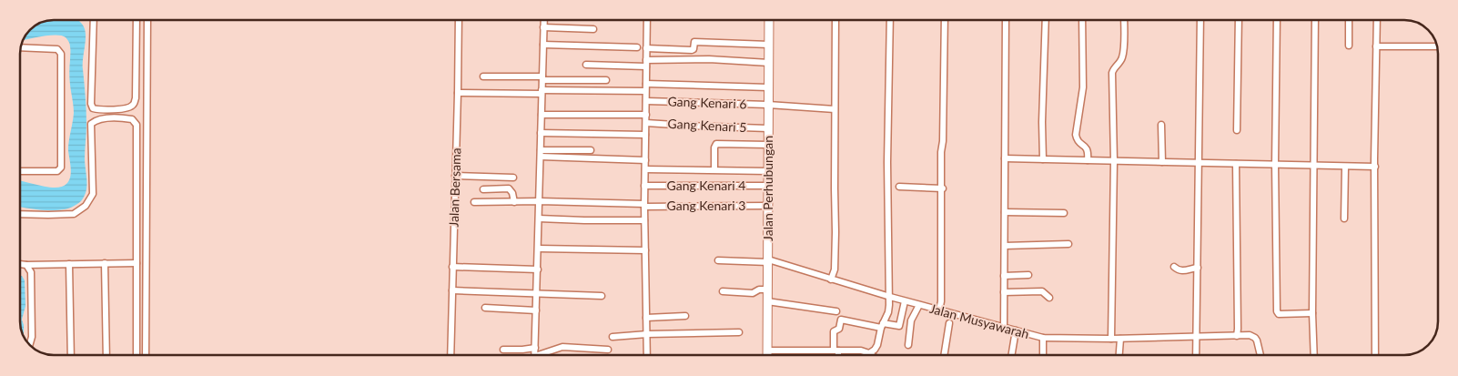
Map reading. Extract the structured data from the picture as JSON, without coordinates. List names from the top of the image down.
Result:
{
  "streets": {
    "main road": ["Jalan Perhubungan"],
    "street": [
      "Gang Kenari 6",
      "Gang Kenari 5",
      "Gang Kenari 4",
      "Jalan Bersama",
      "Gang Kenari 3",
      "Jalan Musyawarah"
    ]
  },
  "crossings": [
    ["Gang Kenari 6", "Jalan Perhubungan"],
    ["Gang Kenari 5", "Jalan Perhubungan"],
    ["Gang Kenari 4", "Jalan Perhubungan"],
    ["Jalan Perhubungan", "Gang Kenari 3"],
    ["Jalan Perhubungan", "Jalan Musyawarah"]
  ]
}
